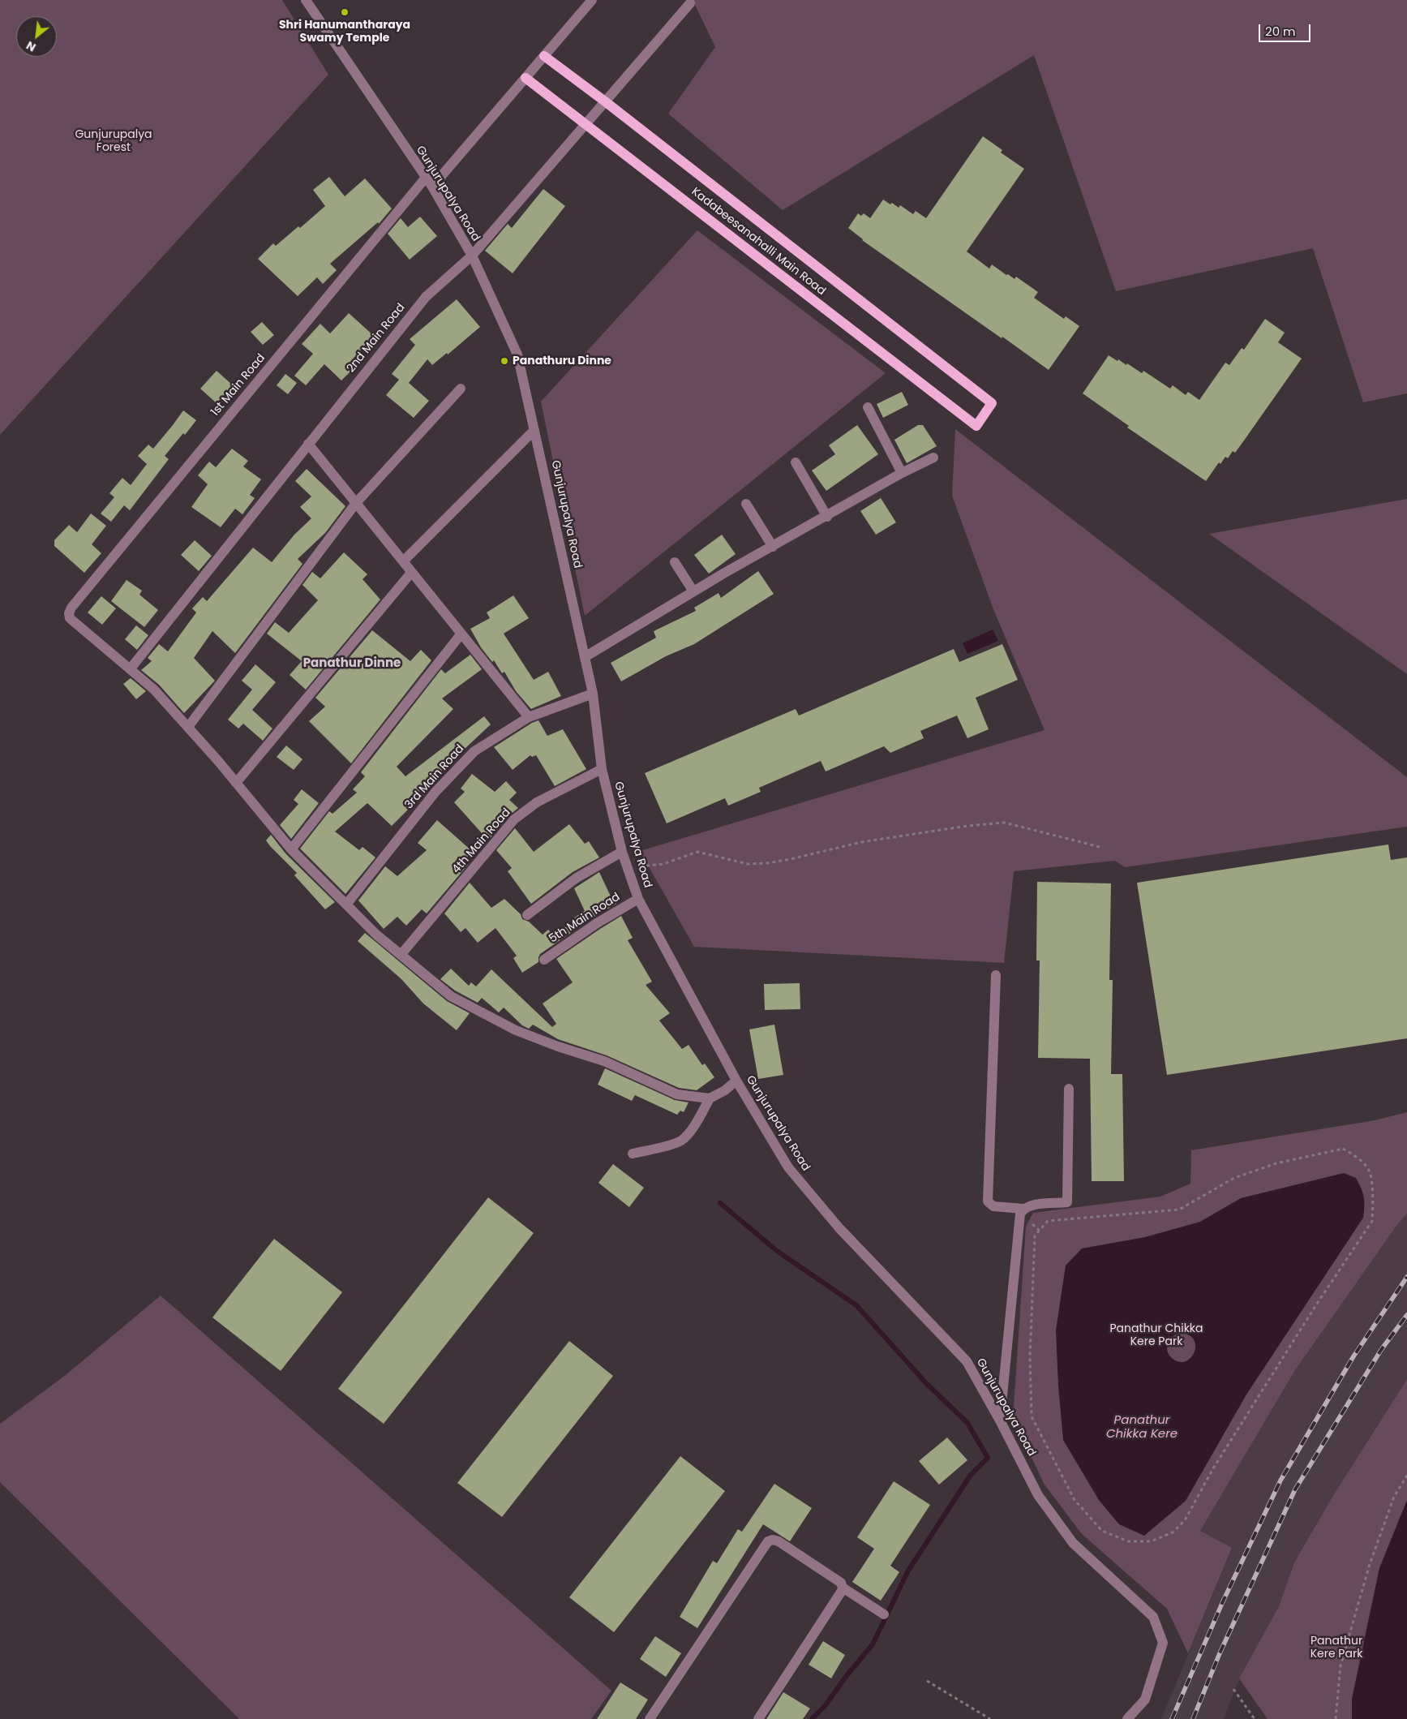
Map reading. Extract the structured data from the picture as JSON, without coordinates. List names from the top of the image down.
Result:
{
  "streets": {
    "main road": ["Kadabeesanahalli Main Road"],
    "street": [
      "Gunjurupalya Road",
      "2nd Main Road",
      "1st Main Road",
      "3rd Main Road",
      "4th Main Road",
      "5th Main Road"
    ]
  },
  "crossings": [
    ["Gunjurupalya Road", "2nd Main Road"],
    ["Gunjurupalya Road", "1st Main Road"],
    ["Gunjurupalya Road", "3rd Main Road"],
    ["Gunjurupalya Road", "4th Main Road"],
    ["Gunjurupalya Road", "5th Main Road"],
    ["Kadabeesanahalli Main Road", "2nd Main Road"],
    ["Kadabeesanahalli Main Road", "1st Main Road"],
    ["2nd Main Road", "1st Main Road"]
  ],
  "districts": ["Panathur Dinne"],
  "water": ["Panathur Chikka Kere"],
  "parks": ["Gunjurupalya Forest", "Panathur Chikka Kere Park", "Panathur Kere Park"],
  "places": ["Shri Hanumantharaya Swamy Temple", "Panathuru Dinne"],
  "scale_bar": "20 m",
  "north": "bottom left"
}
